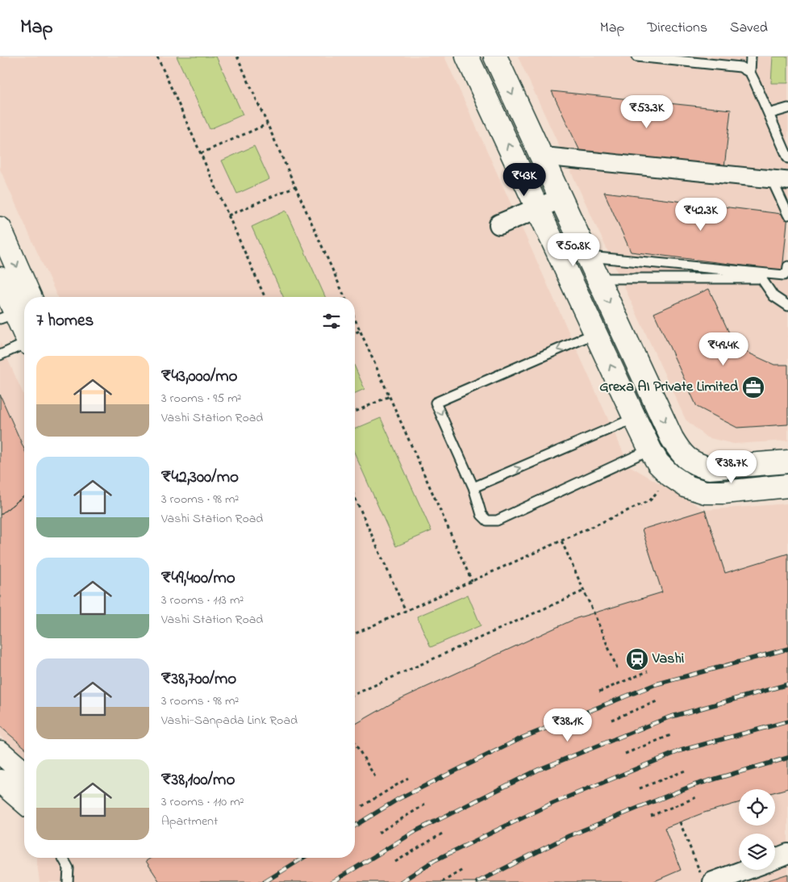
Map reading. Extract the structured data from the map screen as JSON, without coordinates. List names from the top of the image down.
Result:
{
  "places": {
    "office": ["Grexa AI Private Limited"],
    "station": ["Vashi"]
  },
  "page": {
    "header": "Map",
    "nav": ["Map", "Directions", "Saved"],
    "price": [
      "₹53.3K",
      "₹43K",
      "₹42.3K",
      "₹50.8K",
      "₹49.4K",
      "₹38.7K",
      "₹38.1K"
    ],
    "heading": "7 homes",
    "list": [
      {
        "name": "₹43,000/mo",
        "note": "3 rooms · 95 m² · Vashi Station Road"
      },
      {
        "name": "₹42,300/mo",
        "note": "3 rooms · 98 m² · Vashi Station Road"
      },
      {
        "name": "₹49,400/mo",
        "note": "3 rooms · 113 m² · Vashi Station Road"
      },
      {
        "name": "₹38,700/mo",
        "note": "3 rooms · 98 m² · Vashi-Sanpada Link Road"
      },
      {
        "name": "₹38,100/mo",
        "note": "3 rooms · 110 m² · Apartment"
      }
    ]
  }
}
